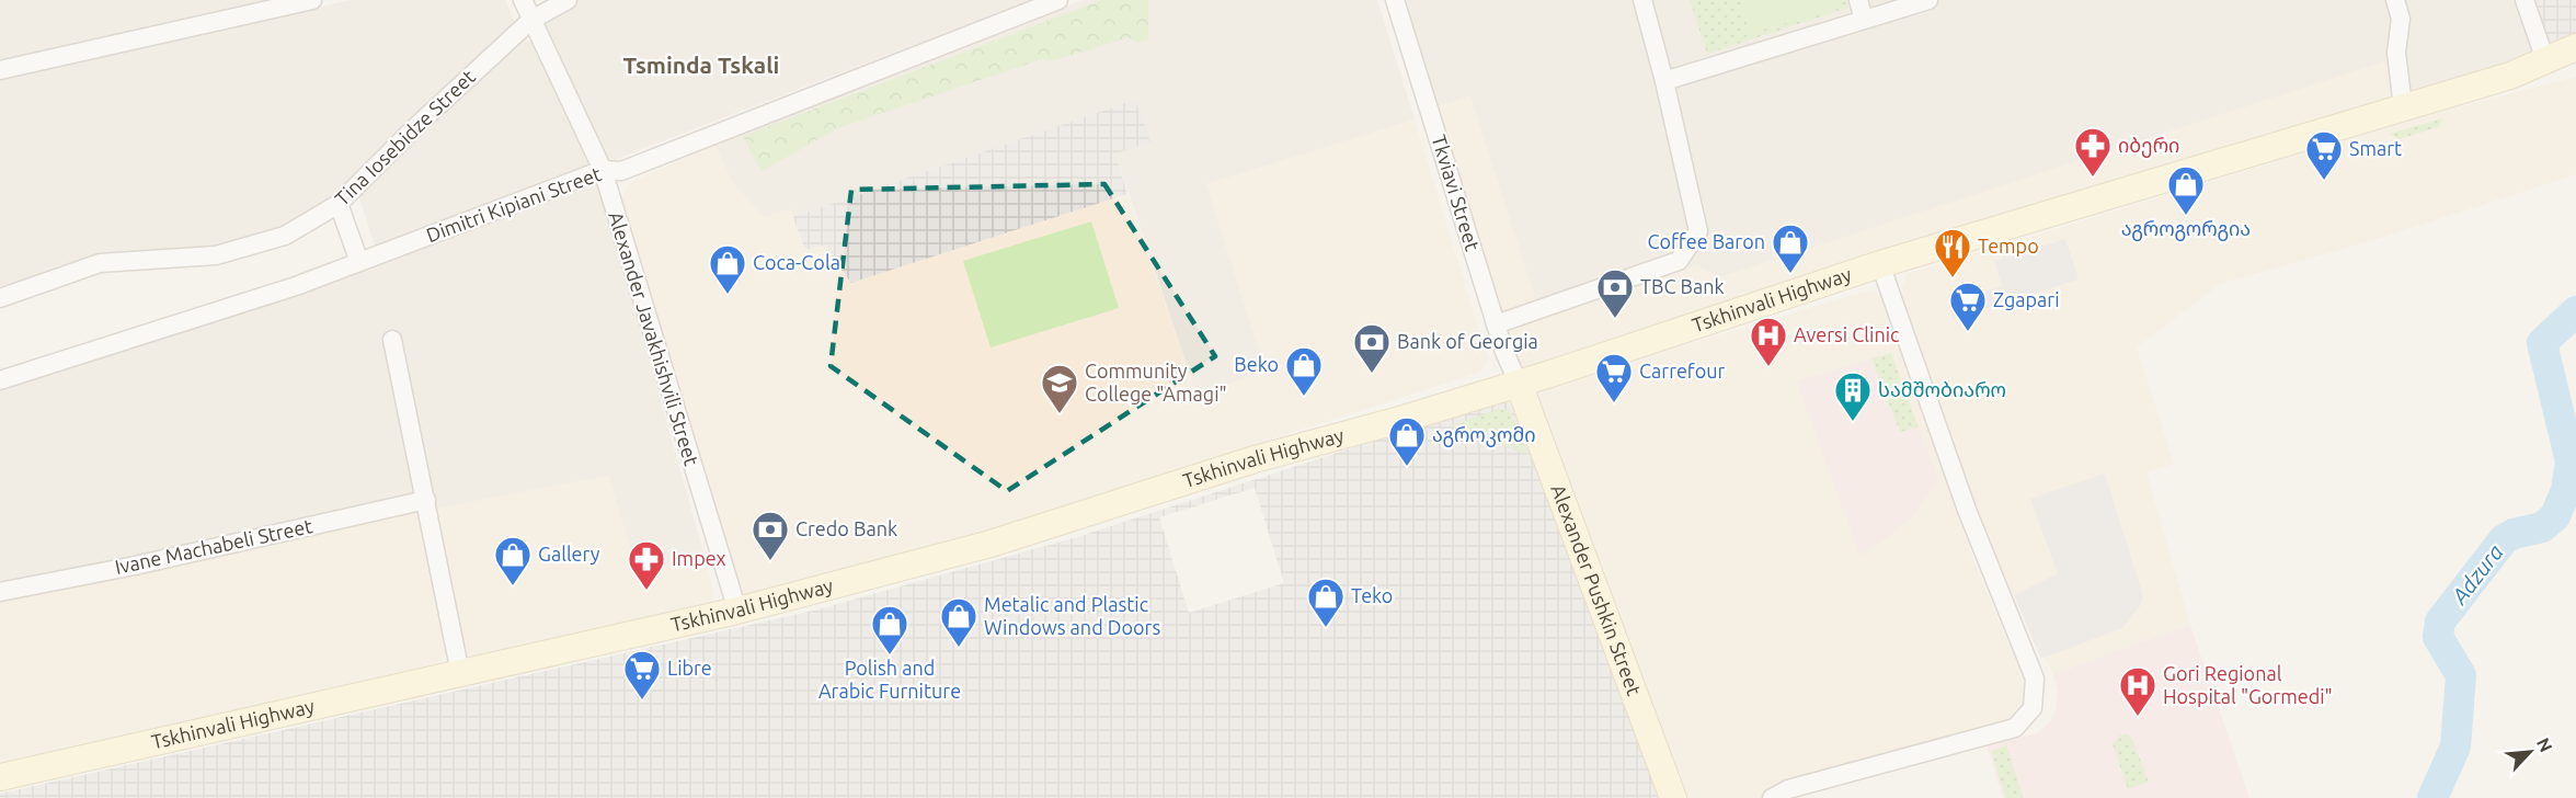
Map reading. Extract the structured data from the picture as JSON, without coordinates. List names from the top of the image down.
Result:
{
  "streets": {
    "main road": ["Tskhinvali Highway", "Alexander Pushkin Street"],
    "street": [
      "Tina Iosebidze Street",
      "Tkviavi Street",
      "Dimitri Kipiani Street",
      "Alexander Javakhishvili Street",
      "Ivane Machabeli Street"
    ]
  },
  "crossings": [
    ["Tina Iosebidze Street", "Alexander Javakhishvili Street"],
    ["Tkviavi Street", "Tskhinvali Highway"],
    ["Tkviavi Street", "Alexander Pushkin Street"],
    ["Dimitri Kipiani Street", "Alexander Javakhishvili Street"],
    ["Tskhinvali Highway", "Alexander Javakhishvili Street"],
    ["Tskhinvali Highway", "Alexander Pushkin Street"]
  ],
  "districts": ["Tsminda Tskali"],
  "water": ["Adzura"],
  "places": {
    "pharmacy": ["იბერი", "Impex"],
    "supermarket": [
      "Smart",
      "Zgapari",
      "Carrefour",
      "Libre"
    ],
    "shop": [
      "აგროგორგია",
      "Coffee Baron",
      "Coca-Cola",
      "Beko",
      "აგროკომი",
      "Gallery",
      "Teko",
      "Metalic and Plastic Windows and Doors",
      "Polish and Arabic Furniture"
    ],
    "restaurant": ["Tempo"],
    "bank": ["TBC Bank", "Bank of Georgia", "Credo Bank"],
    "hospital": ["Aversi Clinic", "Gori Regional Hospital \"Gormedi\""],
    "school or university": ["Community College \"Amagi\""],
    "building": ["სამშობიარო"]
  },
  "north": "top right"
}
